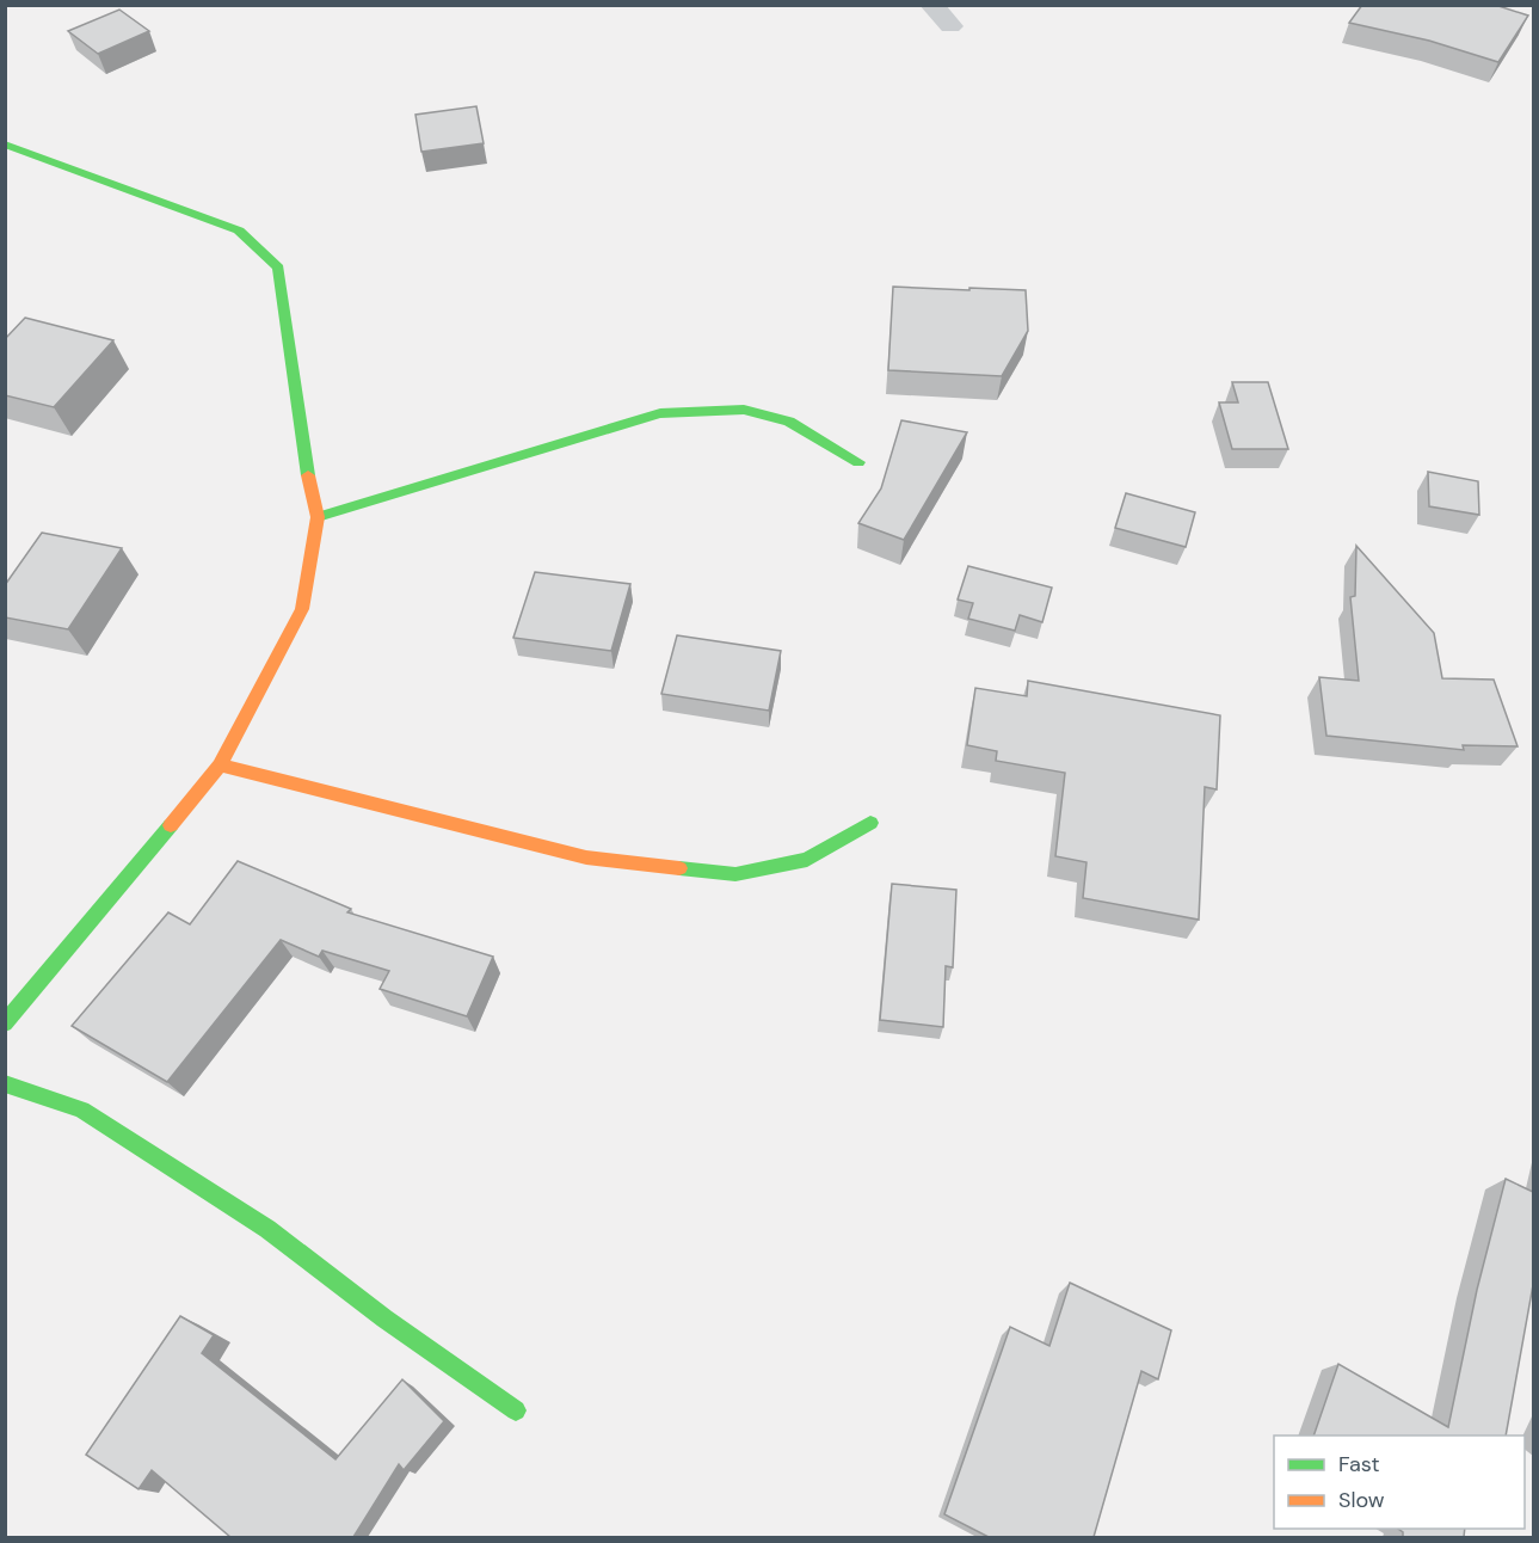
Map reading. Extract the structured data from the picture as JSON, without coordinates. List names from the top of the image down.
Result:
{
  "legend": ["Fast", "Slow"]
}
